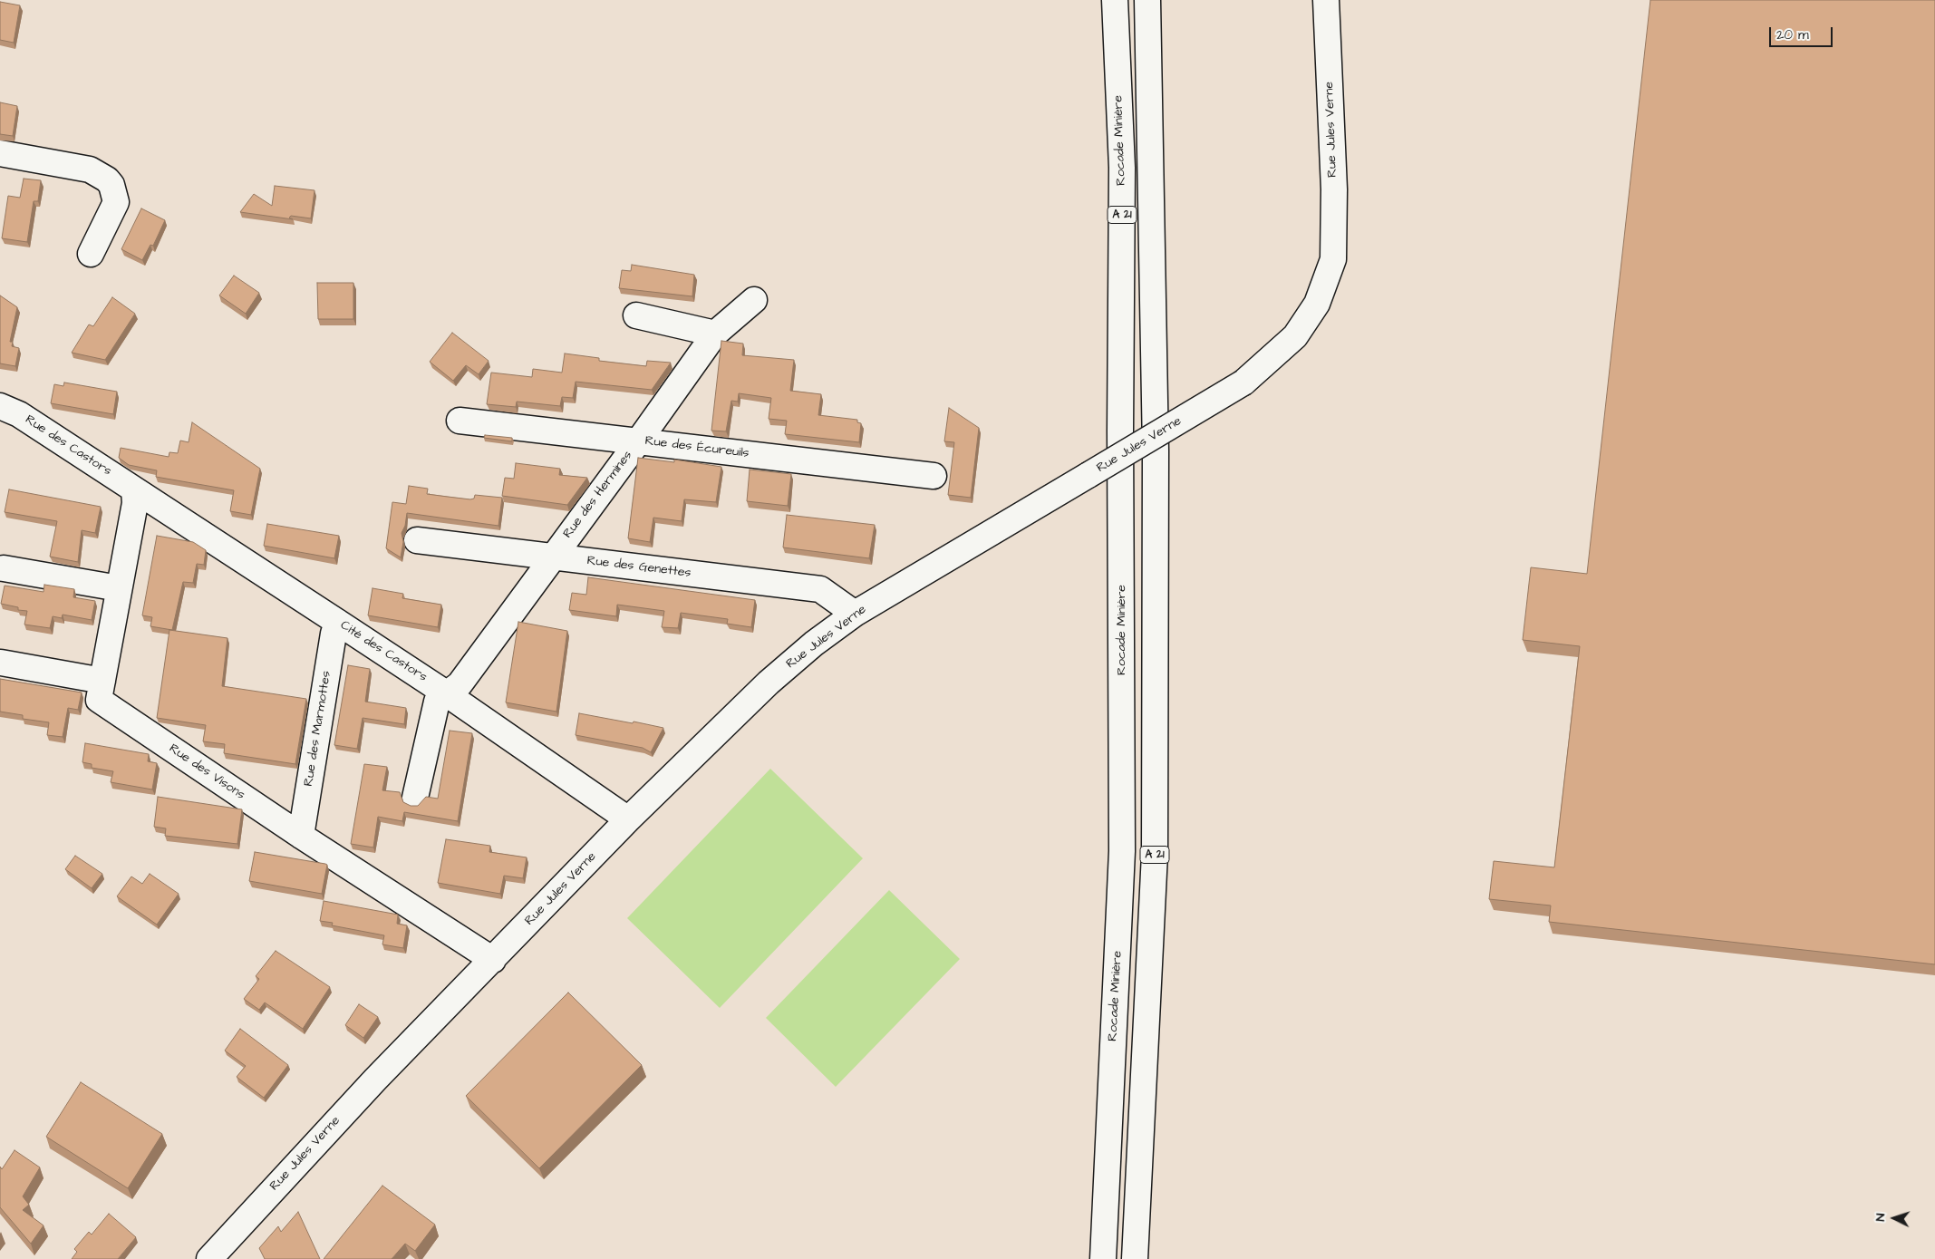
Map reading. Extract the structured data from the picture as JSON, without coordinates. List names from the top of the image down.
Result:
{
  "streets": {
    "main road": [
      "Rue Jules Verne",
      "Rocade Minière",
      "A 21",
      "Rue des Castors",
      "Rue des Écureuils",
      "Rue des Hermines",
      "Rue des Genettes",
      "Cité des Castors",
      "Rue des Marmottes",
      "Rue des Visons"
    ]
  },
  "crossings": [
    ["Rue Jules Verne", "Rue des Genettes"],
    ["Rue Jules Verne", "Cité des Castors"],
    ["Rue Jules Verne", "Rue des Visons"],
    ["Rue des Castors", "Cité des Castors"],
    ["Rue des Castors", "Rue des Visons"],
    ["Rue des Écureuils", "Rue des Hermines"],
    ["Rue des Hermines", "Rue des Genettes"],
    ["Rue des Hermines", "Cité des Castors"],
    ["Cité des Castors", "Rue des Marmottes"],
    ["Cité des Castors", "Rue des Visons"],
    ["Rue des Marmottes", "Rue des Visons"]
  ],
  "scale_bar": "20 m",
  "north": "left"
}
